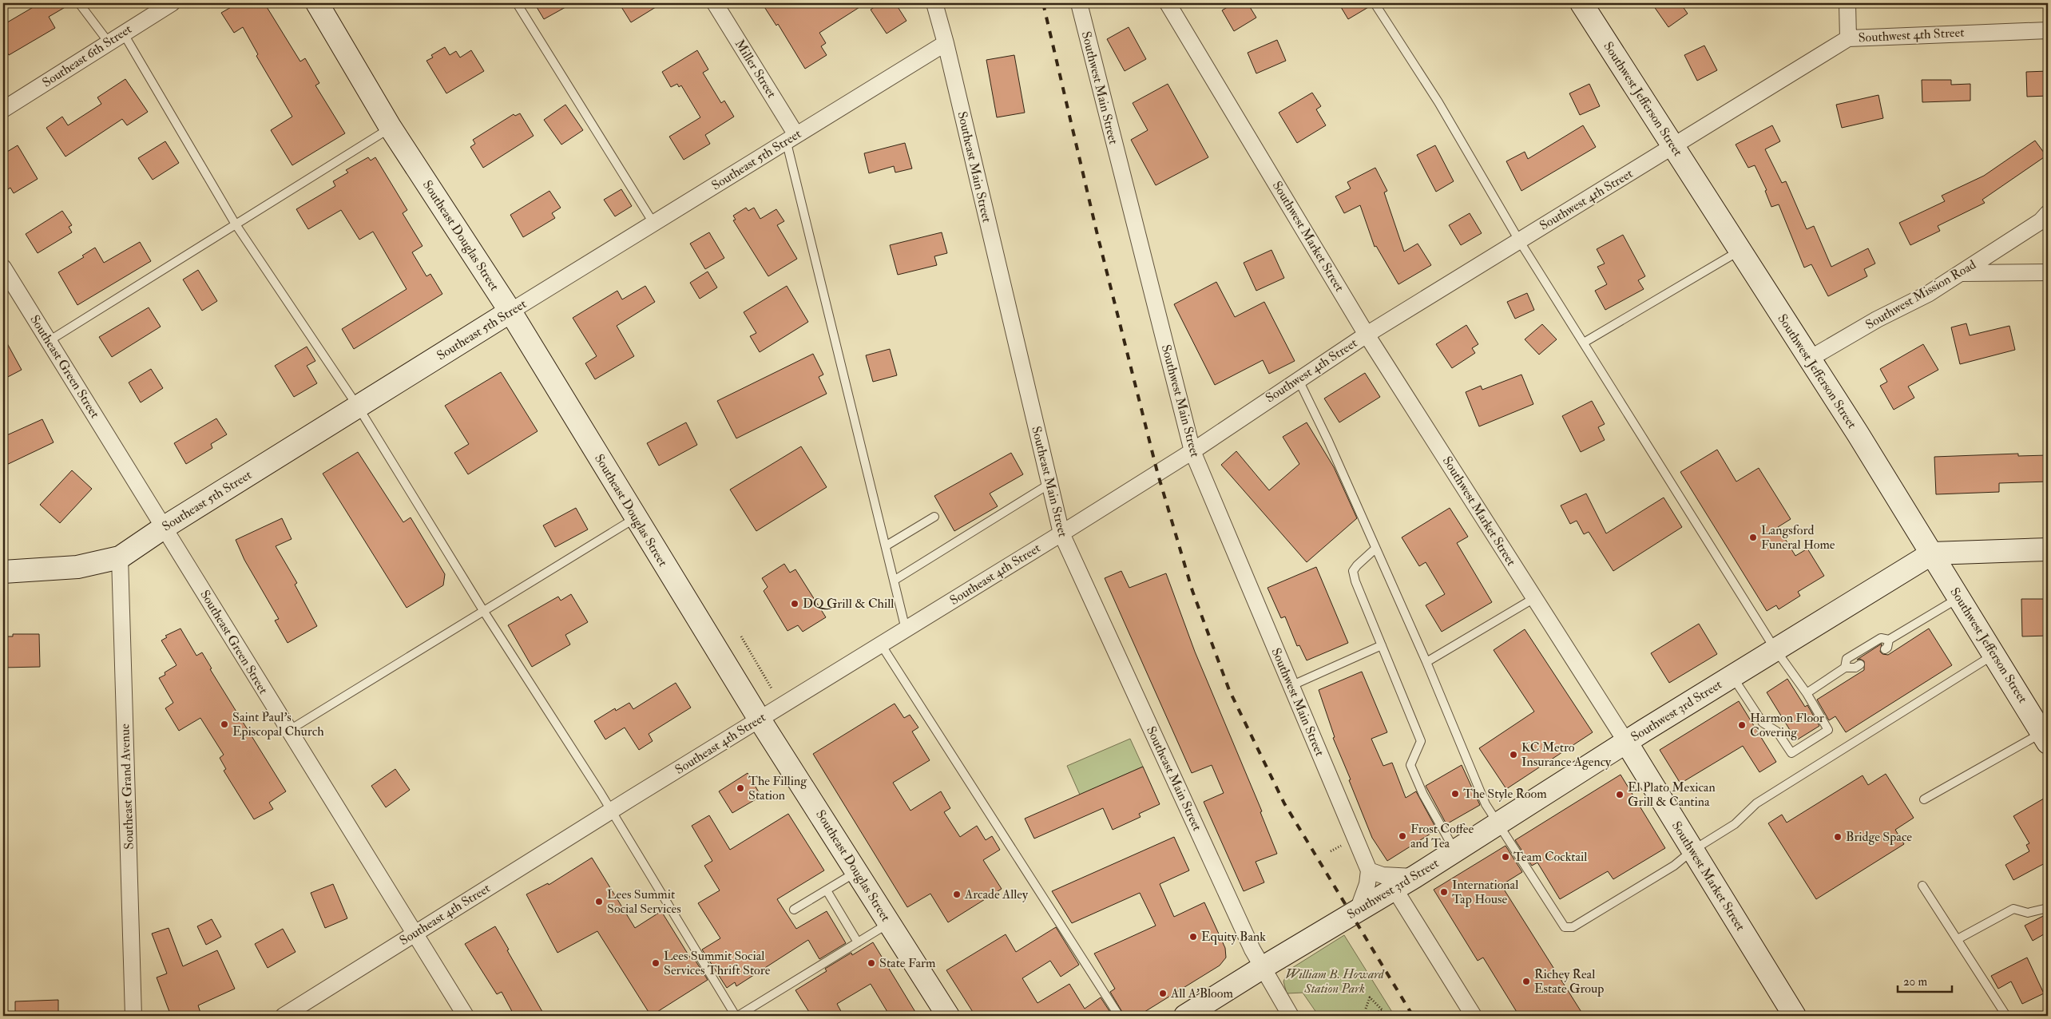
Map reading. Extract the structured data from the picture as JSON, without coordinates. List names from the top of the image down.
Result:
{
  "streets": {
    "street": [
      "Southwest 4th Street",
      "Southeast 6th Street",
      "Miller Street",
      "Southwest Main Street",
      "Southwest Jefferson Street",
      "Southeast 5th Street",
      "Southeast Main Street",
      "Southeast Douglas Street",
      "Southwest Market Street",
      "Southwest Mission Road",
      "Southeast Green Street",
      "Southeast 4th Street",
      "Southwest 3rd Street",
      "Southeast Grand Avenue"
    ]
  },
  "crossings": [
    ["Southwest 4th Street", "Southwest Main Street"],
    ["Southwest 4th Street", "Southwest Jefferson Street"],
    ["Southwest 4th Street", "Southwest Market Street"],
    ["Southwest 4th Street", "Southeast 4th Street"],
    ["Miller Street", "Southeast 5th Street"],
    ["Southwest Jefferson Street", "Southwest Mission Road"],
    ["Southwest Jefferson Street", "Southwest 3rd Street"],
    ["Southeast 5th Street", "Southeast Main Street"],
    ["Southeast 5th Street", "Southeast Douglas Street"],
    ["Southeast 5th Street", "Southeast Green Street"],
    ["Southeast 5th Street", "Southeast Grand Avenue"],
    ["Southeast Main Street", "Southeast 4th Street"],
    ["Southeast Main Street", "Southwest 3rd Street"],
    ["Southeast Douglas Street", "Southeast 4th Street"],
    ["Southwest Market Street", "Southwest 3rd Street"],
    ["Southeast Green Street", "Southeast 4th Street"]
  ],
  "parks": ["William B. Howard Station Park"],
  "places": [
    "Langsford Funeral Home",
    "DQ Grill & Chill",
    "Saint Paul's Episcopal Church",
    "Harmon Floor Covering",
    "KC Metro Insurance Agency",
    "The Filling Station",
    "The Style Room",
    "El Plato Mexican Grill & Cantina",
    "Frost Coffee and Tea",
    "Bridge Space",
    "Team Cocktail",
    "International Tap House",
    "Arcade Alley",
    "Lees Summit Social Services",
    "Equity Bank",
    "Lees Summit Social Services Thrift Store",
    "State Farm",
    "Richey Real Estate Group",
    "All A'Bloom"
  ],
  "scale_bar": "20 m"
}
